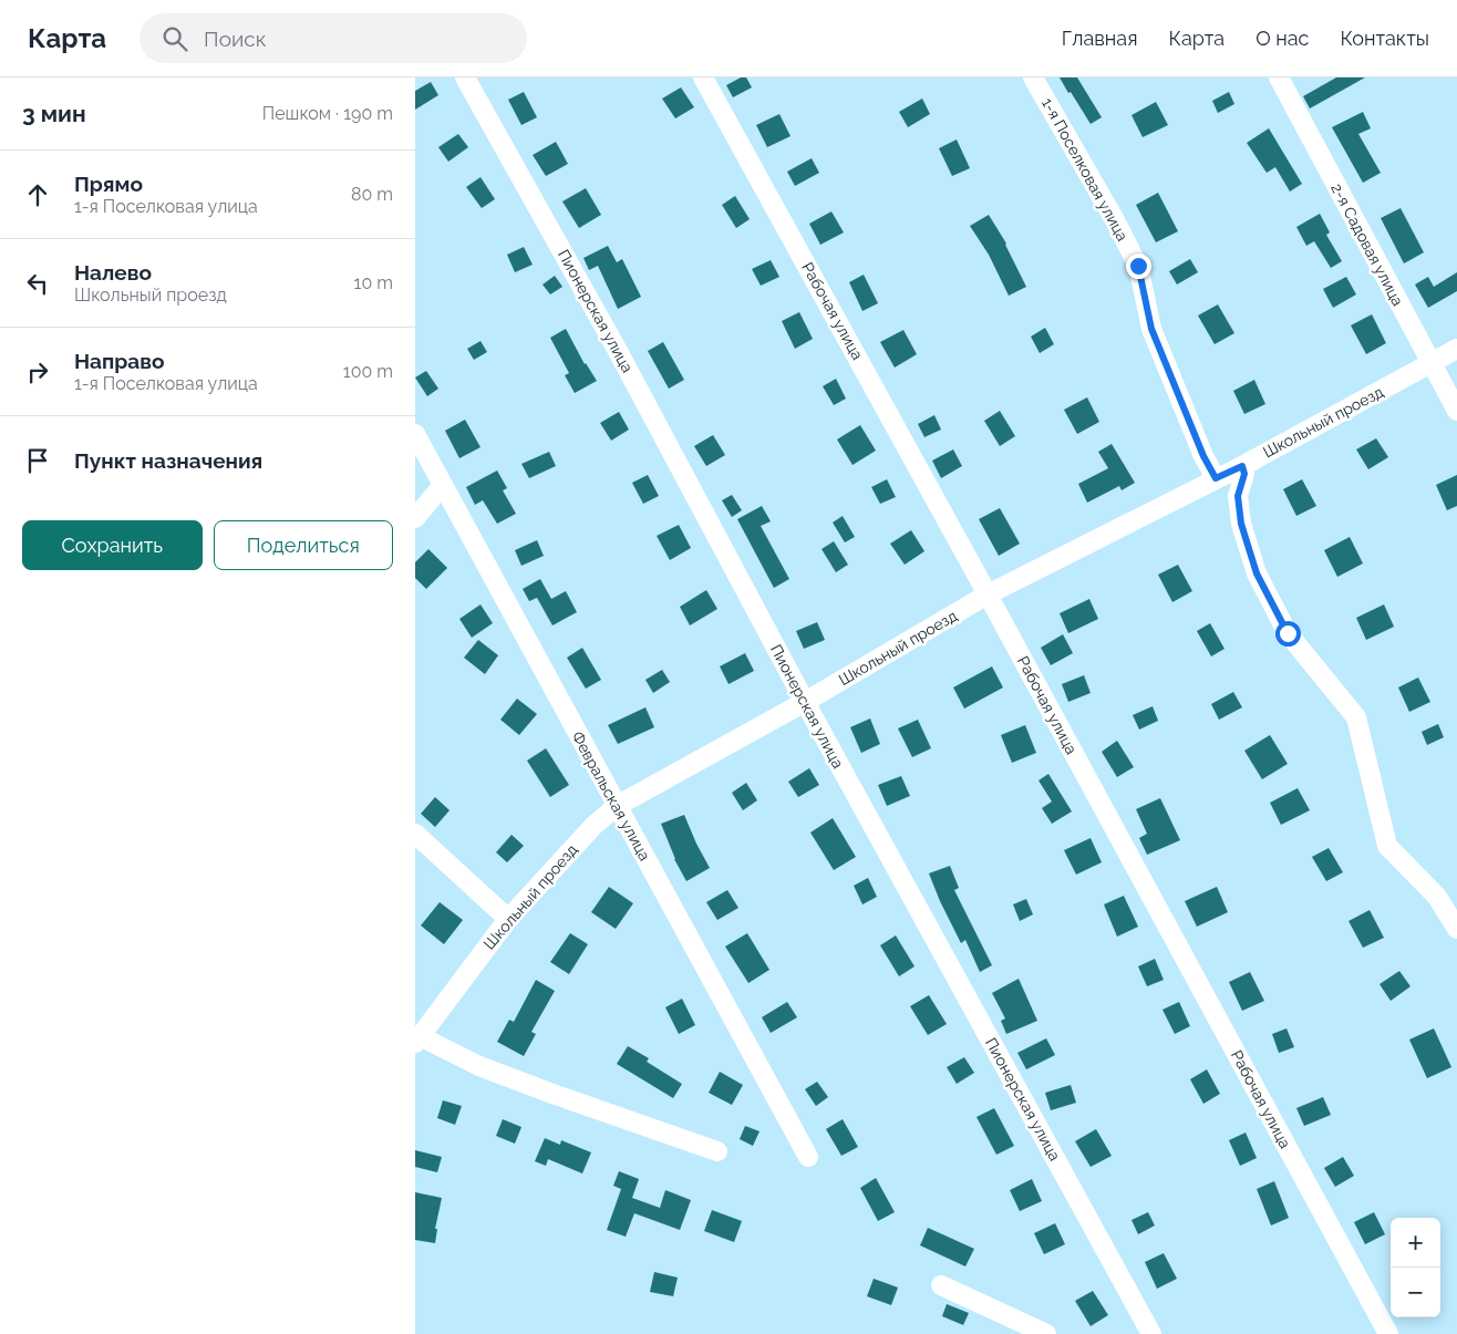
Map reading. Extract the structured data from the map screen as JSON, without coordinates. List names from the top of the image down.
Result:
{
  "streets": {
    "street": [
      "1-я Поселковая улица",
      "2-я Садовая улица",
      "Пионерская улица",
      "Рабочая улица",
      "Школьный проезд",
      "Февральская улица"
    ]
  },
  "crossings": [
    ["1-я Поселковая улица", "Школьный проезд"],
    ["2-я Садовая улица", "Школьный проезд"],
    ["Пионерская улица", "Школьный проезд"],
    ["Рабочая улица", "Школьный проезд"],
    ["Школьный проезд", "Февральская улица"]
  ],
  "page": {
    "header": "Карта",
    "search": "Поиск",
    "nav": [
      "Главная",
      "Карта",
      "О нас",
      "Контакты"
    ],
    "heading": ["3 мин", "Пешком · 190 m"],
    "list": [
      ["Прямо", "1-я Поселковая улица", "80 m"],
      ["Налево", "Школьный проезд", "10 m"],
      ["Направо", "1-я Поселковая улица", "100 m"],
      "Пункт назначения"
    ],
    "buttons": ["Сохранить", "Поделиться"],
    "map_buttons": ["+", "−"]
  }
}
